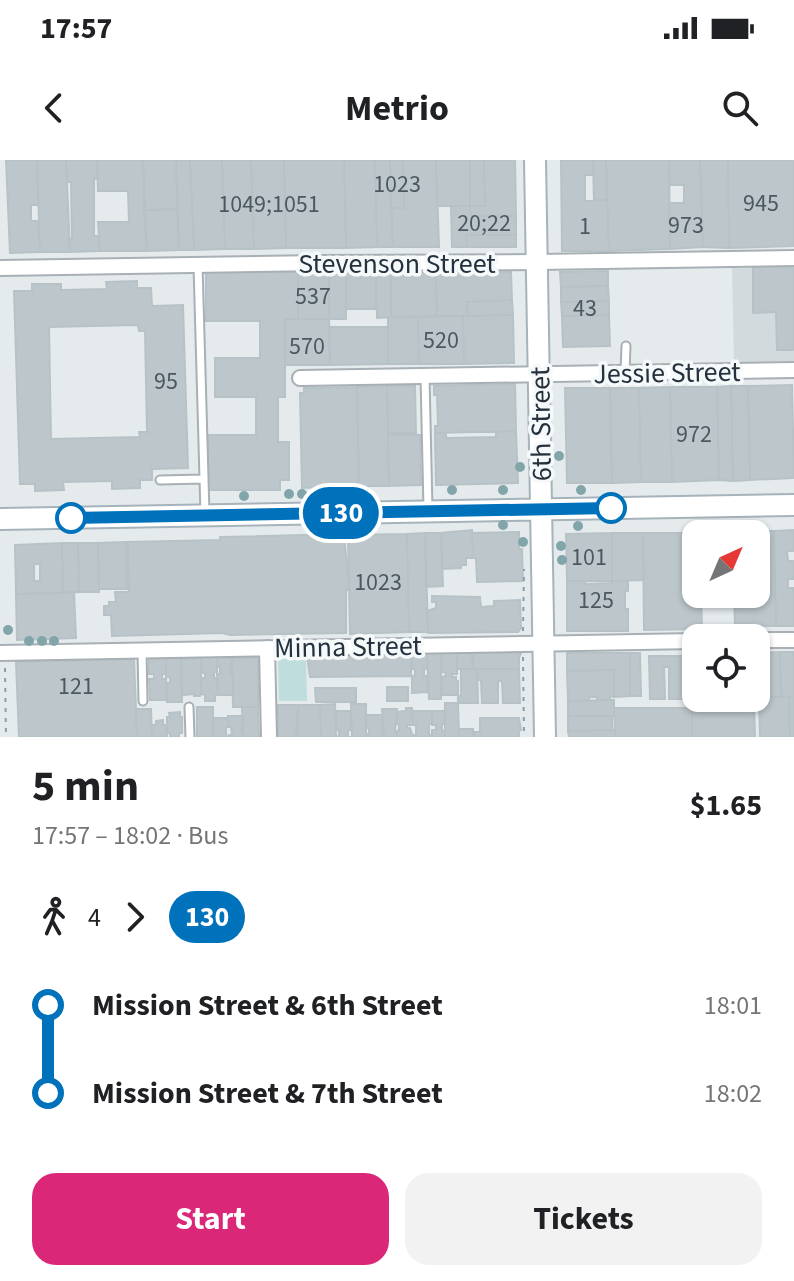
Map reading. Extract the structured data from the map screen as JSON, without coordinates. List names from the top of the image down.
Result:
{
  "streets": {
    "main road": ["6th Street"],
    "street": ["Stevenson Street", "Jessie Street", "Minna Street"]
  },
  "crossings": [
    ["Stevenson Street", "6th Street"],
    ["Jessie Street", "6th Street"],
    ["6th Street", "Minna Street"]
  ],
  "lines": ["bus line 130"],
  "house_numbers": [
    "1023",
    "945",
    "1049;1051",
    "20;22",
    "973",
    "1",
    "537",
    "43",
    "520",
    "570",
    "95",
    "972",
    "101",
    "1023",
    "125",
    "121"
  ],
  "north": "top right",
  "page": {
    "status": "17:57",
    "header": "Metrio",
    "on_map": "130",
    "heading": ["5 min", "17:57 – 18:02 · Bus", "$1.65"],
    "legs": ["4", "130"],
    "list": [
      {
        "name": "Mission Street & 6th Street",
        "value": "18:01"
      },
      {
        "name": "Mission Street & 7th Street",
        "value": "18:02"
      }
    ],
    "buttons": ["Start", "Tickets"]
  }
}
